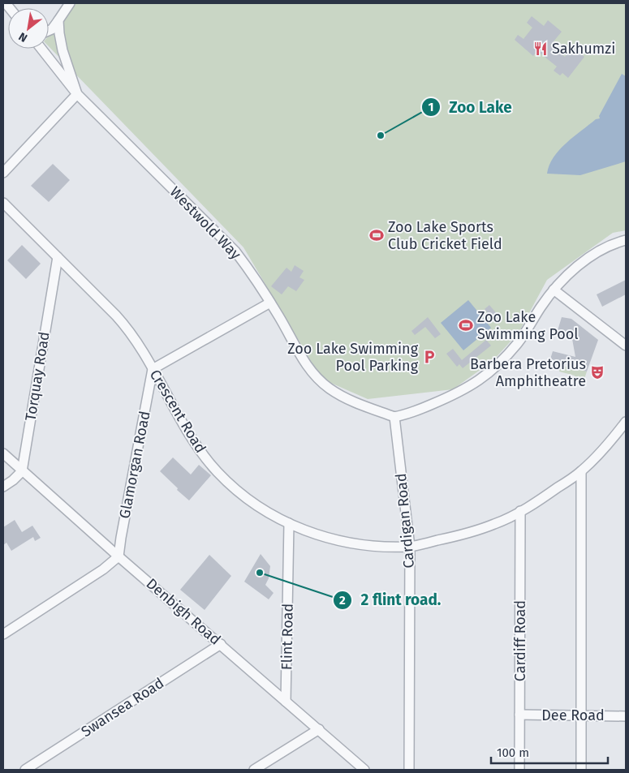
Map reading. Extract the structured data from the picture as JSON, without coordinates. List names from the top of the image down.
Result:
{
  "streets": {
    "street": [
      "Westwold Way",
      "Torquay Road",
      "Crescent Road",
      "Glamorgan Road",
      "Cardigan Road",
      "Denbigh Road",
      "Flint Road",
      "Cardiff Road",
      "Swansea Road",
      "Dee Road"
    ]
  },
  "crossings": [
    ["Westwold Way", "Cardigan Road"],
    ["Torquay Road", "Crescent Road"],
    ["Torquay Road", "Denbigh Road"],
    ["Crescent Road", "Glamorgan Road"],
    ["Crescent Road", "Cardigan Road"],
    ["Crescent Road", "Flint Road"],
    ["Crescent Road", "Cardiff Road"],
    ["Glamorgan Road", "Denbigh Road"],
    ["Denbigh Road", "Flint Road"],
    ["Denbigh Road", "Swansea Road"],
    ["Cardiff Road", "Dee Road"]
  ],
  "places": {
    "restaurant": ["Sakhumzi"],
    "other": ["Zoo Lake", "2 flint road."],
    "sports": ["Zoo Lake Sports Club Cricket Field", "Zoo Lake Swimming Pool"],
    "parking": ["Zoo Lake Swimming Pool Parking"],
    "theatre": ["Barbera Pretorius Amphitheatre"]
  },
  "scale_bar": "100 m",
  "north": "bottom left"
}
